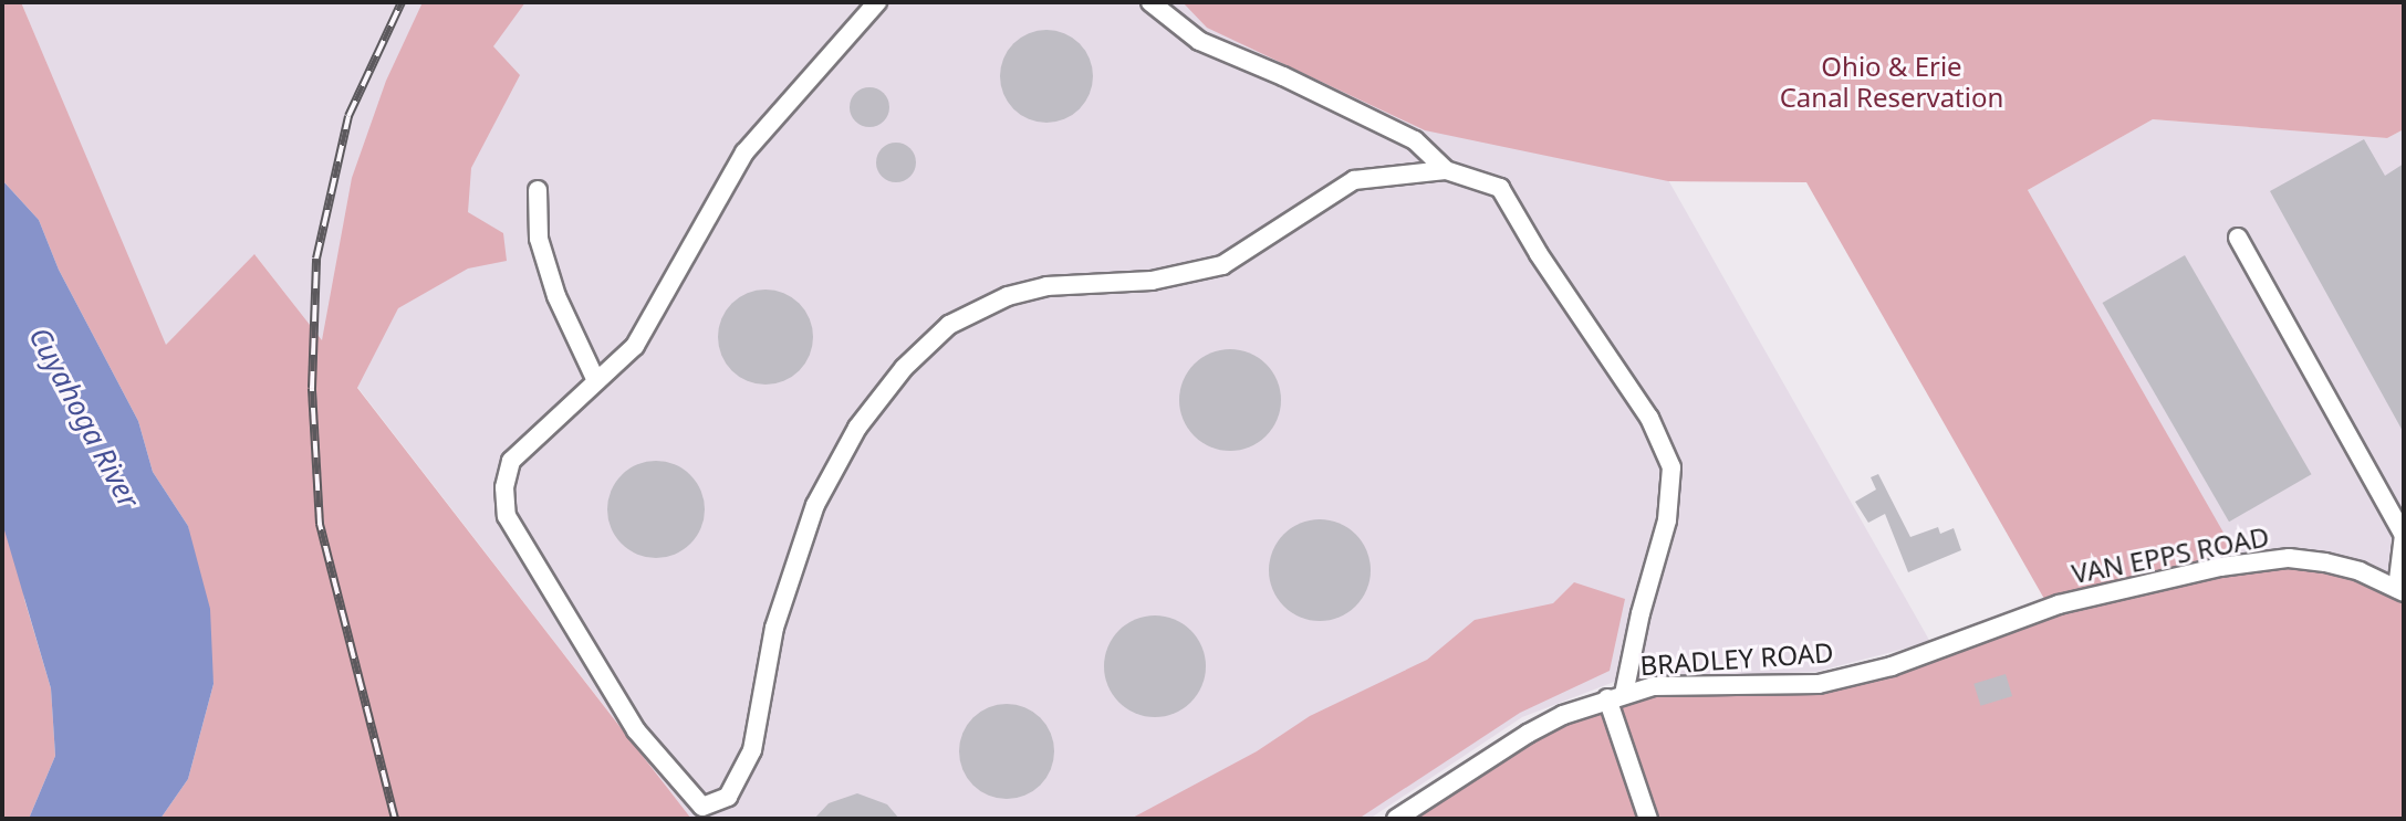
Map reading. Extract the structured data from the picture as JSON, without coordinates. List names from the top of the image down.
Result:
{
  "streets": {
    "street": ["VAN EPPS ROAD", "BRADLEY ROAD"]
  },
  "crossings": [
    ["VAN EPPS ROAD", "BRADLEY ROAD"]
  ],
  "water": ["Cuyahoga River"],
  "parks": ["Ohio & Erie Canal Reservation"]
}
